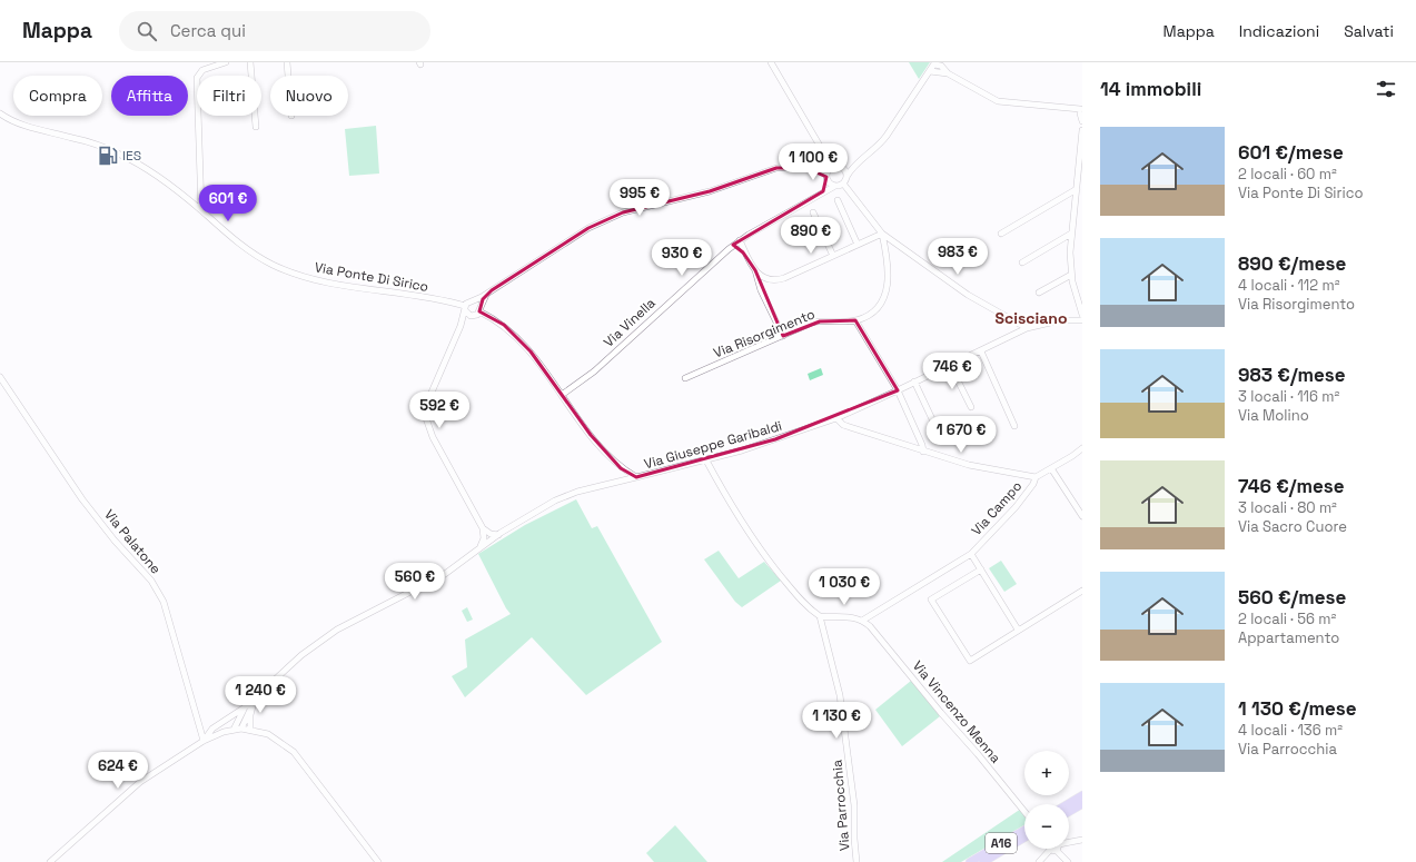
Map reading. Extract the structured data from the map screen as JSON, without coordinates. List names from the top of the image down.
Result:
{
  "streets": {
    "highway": ["A16"],
    "street": [
      "Via Ponte Di Sirico",
      "Via Vinella",
      "Via Risorgimento",
      "Via Giuseppe Garibaldi",
      "Via Campo",
      "Via Palatone",
      "Via Vincenzo Menna",
      "Via Parrocchia"
    ]
  },
  "crossings": [
    ["Via Vinella", "Via Giuseppe Garibaldi"],
    ["Via Campo", "Via Vincenzo Menna"]
  ],
  "districts": ["Scisciano"],
  "places": {
    "fuel station": ["IES"]
  },
  "page": {
    "header": "Mappa",
    "search": "Cerca qui",
    "nav": ["Mappa", "Indicazioni", "Salvati"],
    "heading": "14 immobili",
    "chip": [
      "Compra",
      "Affitta",
      "Filtri",
      "Nuovo"
    ],
    "list": [
      {
        "name": "601 €/mese",
        "note": "2 locali · 60 m² · Via Ponte Di Sirico"
      },
      {
        "name": "890 €/mese",
        "note": "4 locali · 112 m² · Via Risorgimento"
      },
      {
        "name": "983 €/mese",
        "note": "3 locali · 116 m² · Via Molino"
      },
      {
        "name": "746 €/mese",
        "note": "3 locali · 80 m² · Via Sacro Cuore"
      },
      {
        "name": "560 €/mese",
        "note": "2 locali · 56 m² · Appartamento"
      },
      {
        "name": "1 130 €/mese",
        "note": "4 locali · 136 m² · Via Parrocchia"
      }
    ],
    "price": [
      "1 100 €",
      "995 €",
      "601 €",
      "890 €",
      "983 €",
      "930 €",
      "746 €",
      "592 €",
      "1 670 €",
      "560 €",
      "1 030 €",
      "1 240 €",
      "1 130 €",
      "624 €"
    ],
    "map_buttons": ["+", "−"]
  }
}
